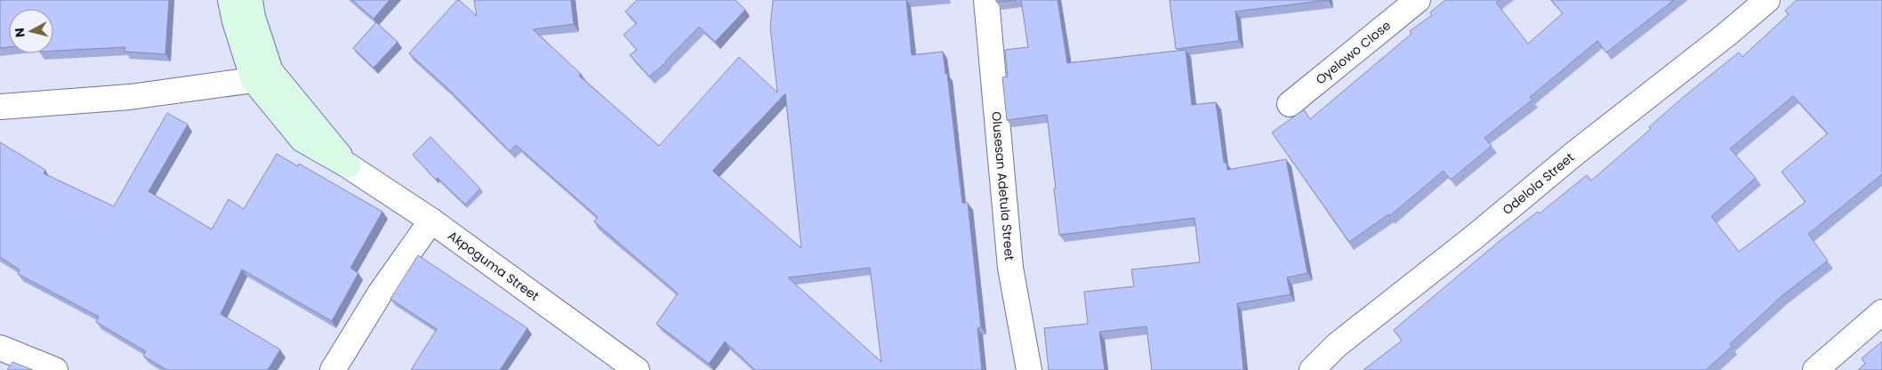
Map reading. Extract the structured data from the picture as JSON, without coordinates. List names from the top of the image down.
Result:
{
  "streets": {
    "street": [
      "Oyelowo Close",
      "Odelola Street",
      "Olusesan Adetula Street",
      "Akpoguma Street"
    ]
  },
  "north": "left"
}
